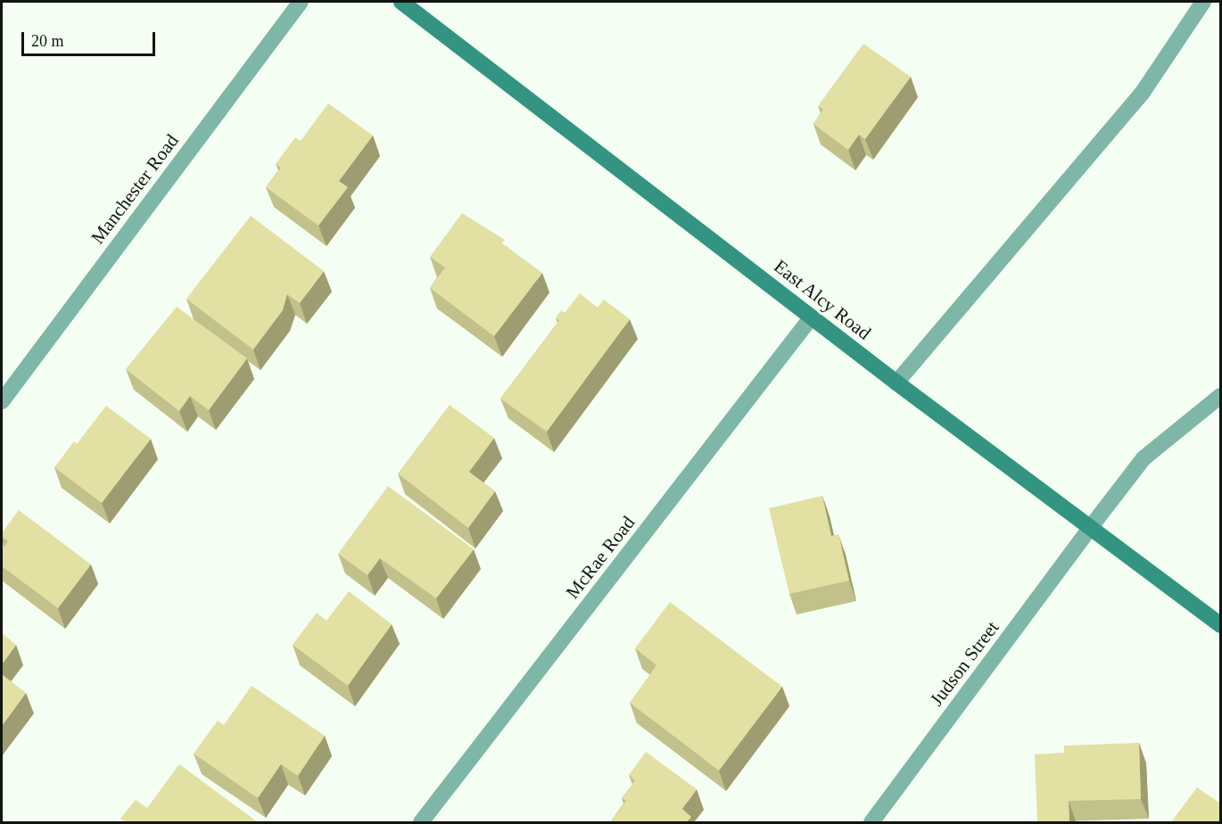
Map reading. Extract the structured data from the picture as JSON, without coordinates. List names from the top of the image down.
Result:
{
  "streets": {
    "street": [
      "Manchester Road",
      "East Alcy Road",
      "McRae Road",
      "Judson Street"
    ]
  },
  "crossings": [
    ["East Alcy Road", "McRae Road"],
    ["East Alcy Road", "Judson Street"]
  ],
  "scale_bar": "20 m"
}
